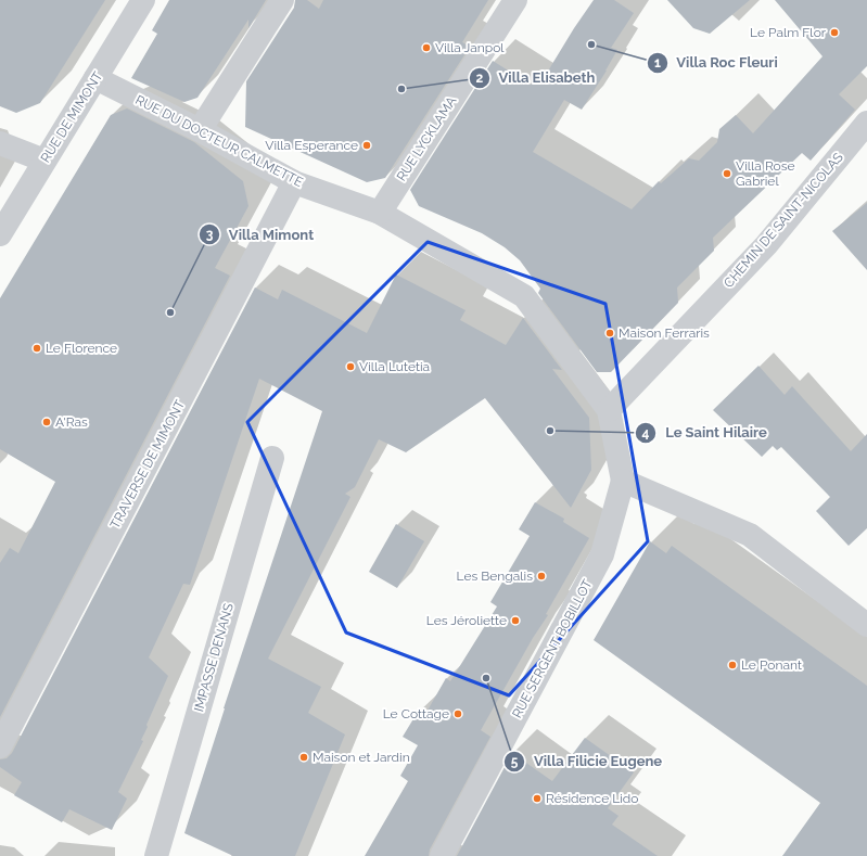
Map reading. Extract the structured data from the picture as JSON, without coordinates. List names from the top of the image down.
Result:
{
  "streets": {
    "street": [
      "RUE DE MIMONT",
      "RUE LYCKLAMA",
      "RUE DU DOCTEUR CALMETTE",
      "CHEMIN DE SAINT-NICOLAS",
      "TRAVERSE DE MIMONT",
      "RUE SERGENT BOBILLOT",
      "IMPASSE DENANS"
    ]
  },
  "crossings": [
    ["RUE DE MIMONT", "RUE DU DOCTEUR CALMETTE"],
    ["RUE LYCKLAMA", "RUE DU DOCTEUR CALMETTE"],
    ["RUE DU DOCTEUR CALMETTE", "CHEMIN DE SAINT-NICOLAS"],
    ["RUE DU DOCTEUR CALMETTE", "TRAVERSE DE MIMONT"],
    ["RUE DU DOCTEUR CALMETTE", "RUE SERGENT BOBILLOT"]
  ],
  "places": [
    "Le Palm Flor",
    "Villa Roc Fleuri",
    "Villa Janpol",
    "Villa Elisabeth",
    "Villa Esperance",
    "Villa Rose Gabriel",
    "Villa Mimont",
    "Maison Ferraris",
    "Le Florence",
    "Villa Lutetia",
    "A'Ras",
    "Le Saint Hilaire",
    "Les Bengalis",
    "Les Jéroliette",
    "Le Ponant",
    "Villa Filicie Eugene",
    "Le Cottage",
    "Maison et Jardin",
    "Résidence Lido"
  ]
}
